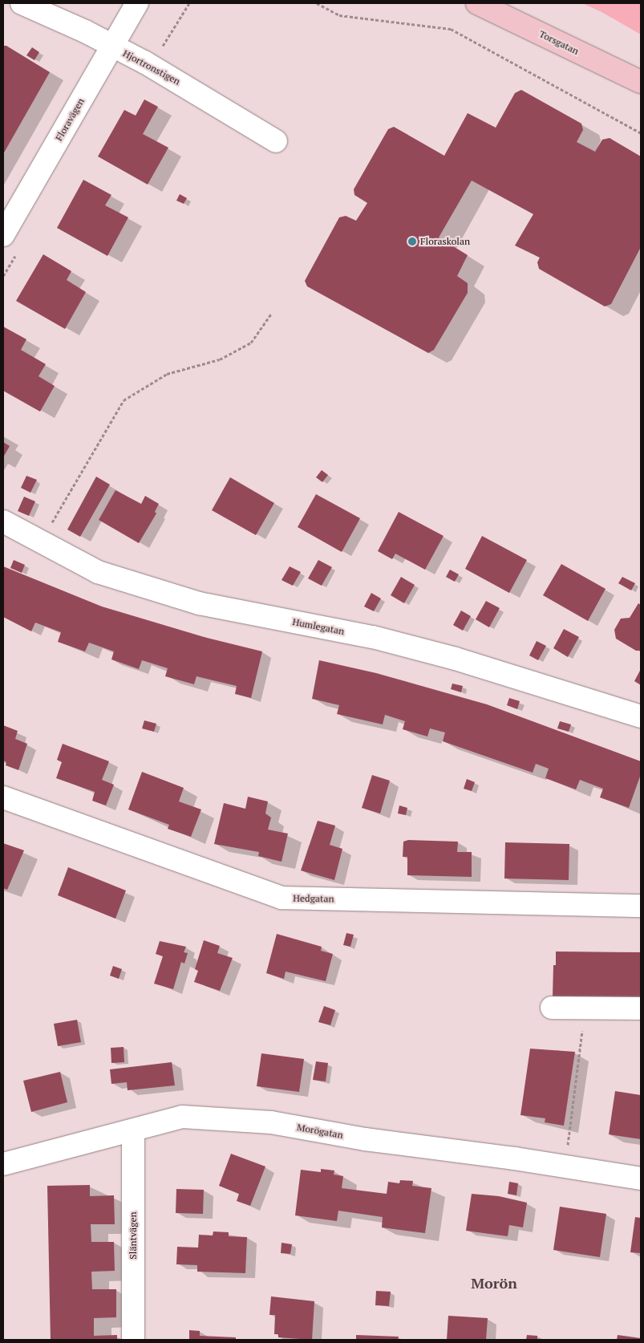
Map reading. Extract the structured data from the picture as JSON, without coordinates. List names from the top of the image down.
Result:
{
  "streets": {
    "main road": ["Torsgatan"],
    "street": [
      "Hjortronstigen",
      "Floravägen",
      "Humlegatan",
      "Hedgatan",
      "Morögatan",
      "Släntvägen"
    ]
  },
  "crossings": [
    ["Hjortronstigen", "Floravägen"],
    ["Morögatan", "Släntvägen"]
  ],
  "districts": ["Morön"],
  "places": ["Floraskolan"]
}
